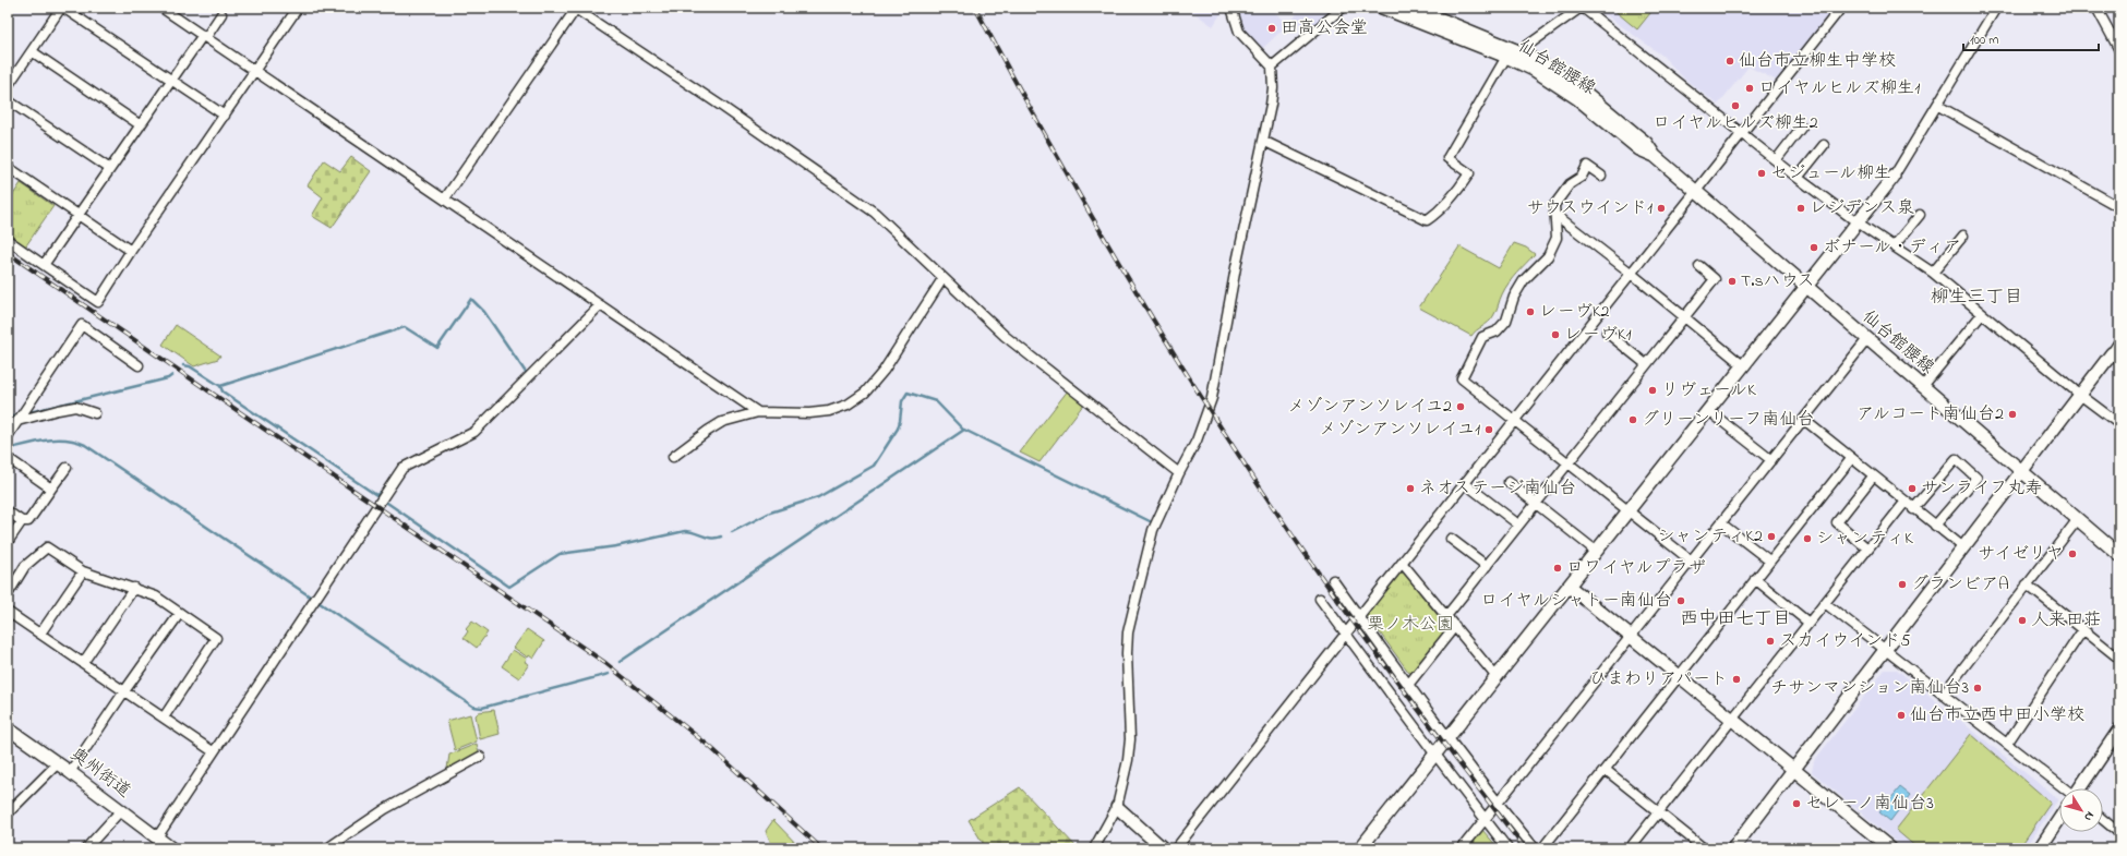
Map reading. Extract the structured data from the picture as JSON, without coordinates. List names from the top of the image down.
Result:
{
  "streets": {
    "street": ["仙台館腰線", "奥州街道"]
  },
  "districts": ["柳生三丁目", "西中田七丁目"],
  "parks": ["栗ノ木公園"],
  "places": [
    "田高公会堂",
    "仙台市立柳生中学校",
    "ロイヤルヒルズ柳生1",
    "ロイヤルヒルズ柳生2",
    "セジュール柳生",
    "サウスウインド1",
    "レジデンス泉",
    "ボナール・ディア",
    "T.sハウス",
    "レーヴK2",
    "レーヴK1",
    "リヴェールK",
    "メゾンアンソレイユ2",
    "アルコート南仙台2",
    "グリーンリーフ南仙台",
    "メゾンアンソレイユ1",
    "ネオステージ南仙台",
    "サンライフ丸寿",
    "シャンティK2",
    "シャンティK",
    "サイゼリヤ",
    "ロワイヤルプラザ",
    "グランビアA",
    "ロイヤルシャトー南仙台",
    "人来田荘",
    "スカイウインド5",
    "ひまわりアパート",
    "チサンマンション南仙台3",
    "仙台市立西中田小学校",
    "セレーノ南仙台3"
  ],
  "scale_bar": "100 m",
  "north": "bottom right"
}
